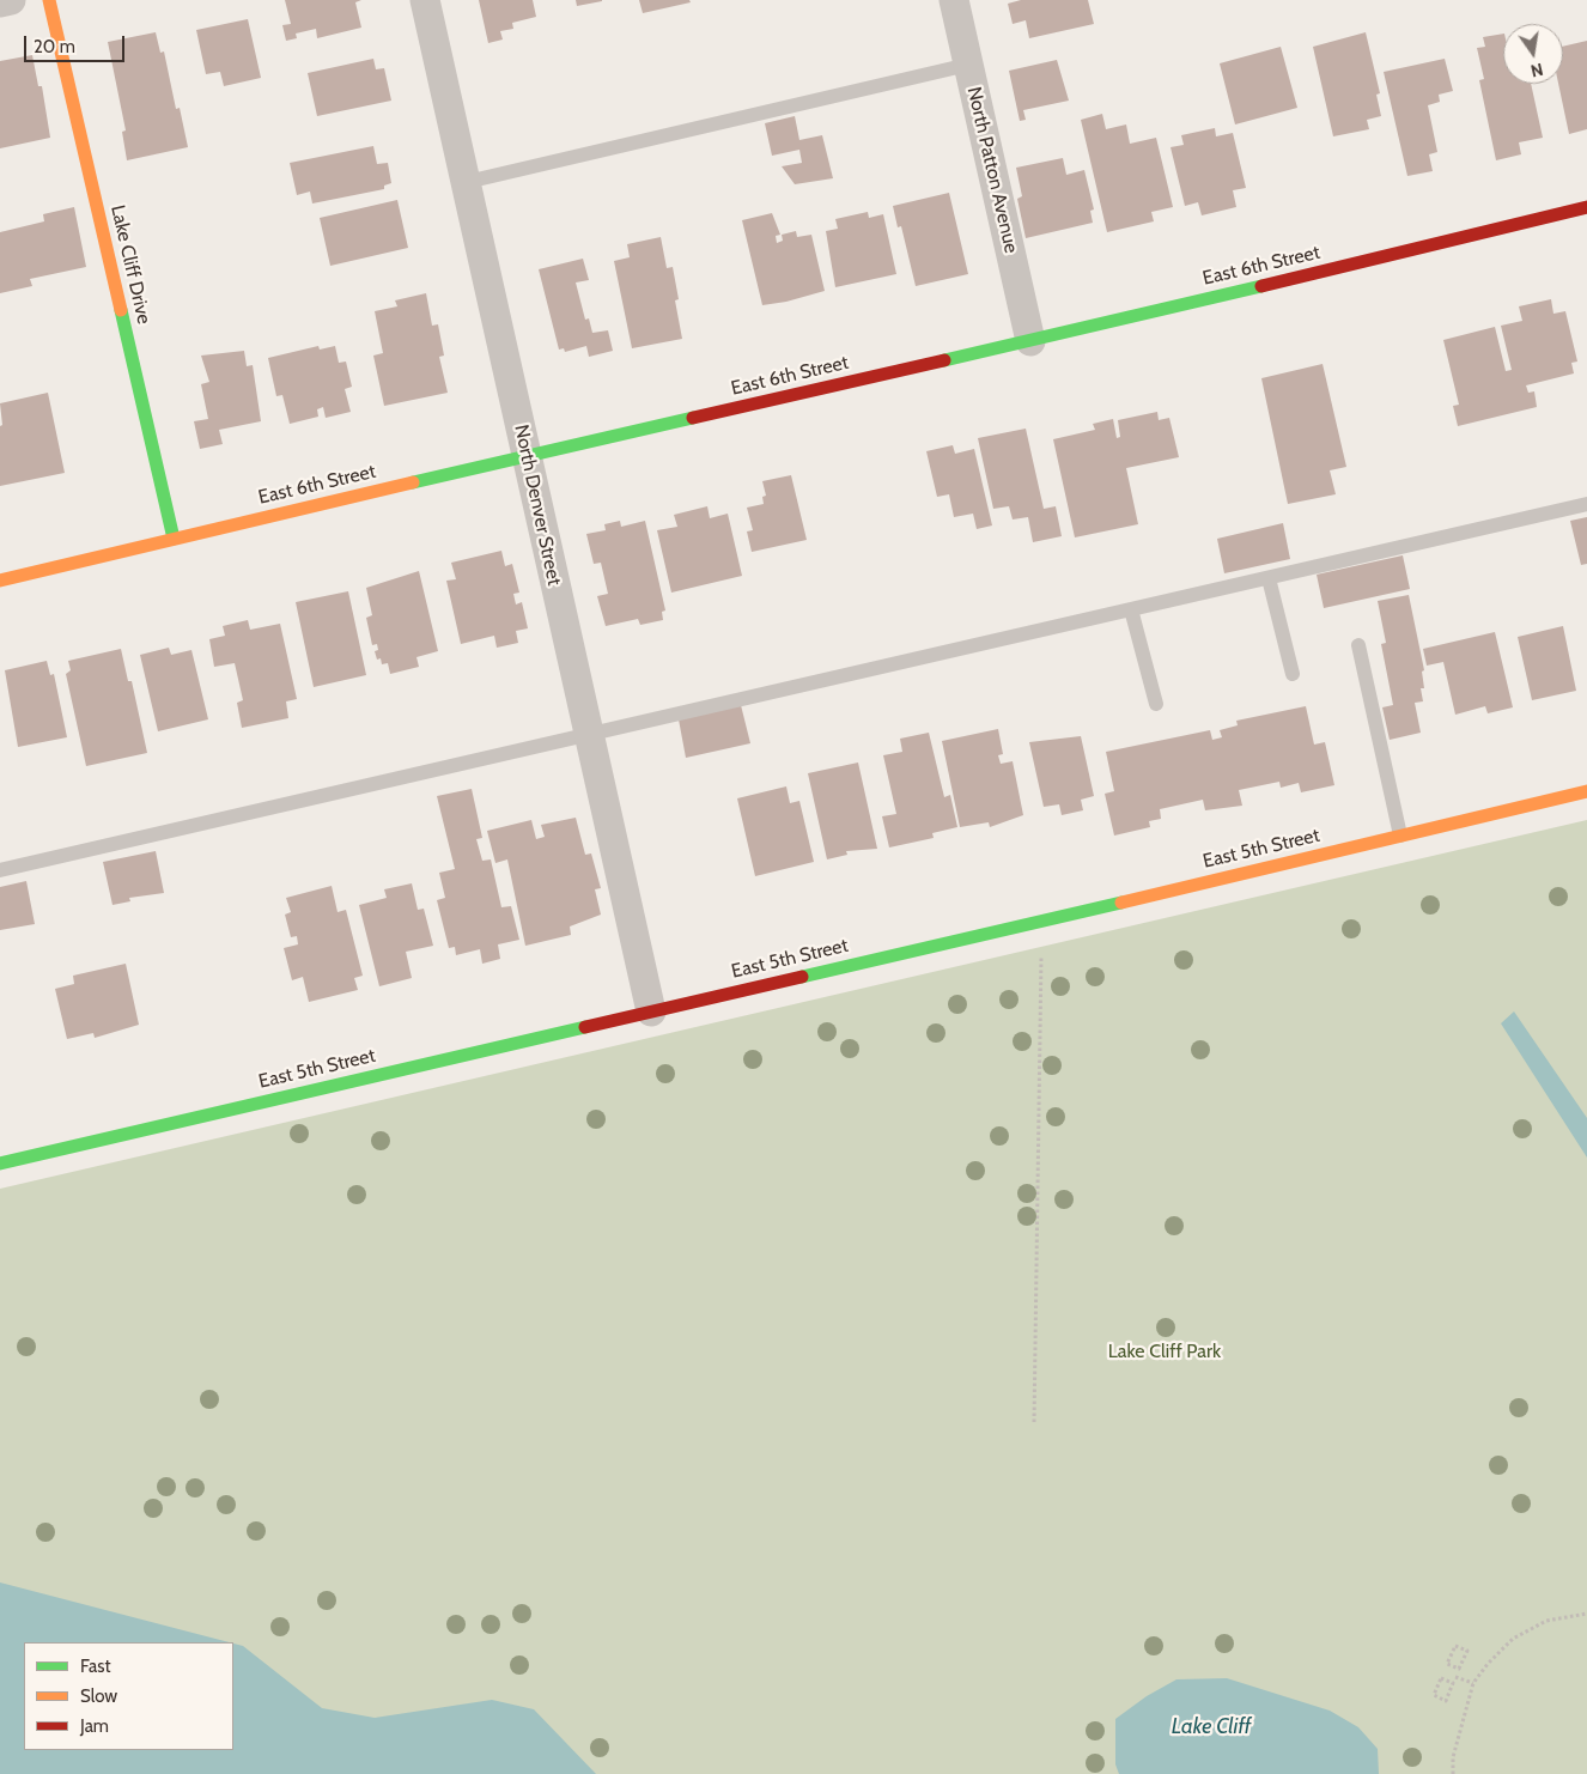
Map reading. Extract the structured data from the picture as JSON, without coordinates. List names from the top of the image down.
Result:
{
  "streets": {
    "street": [
      "North Patton Avenue",
      "Lake Cliff Drive",
      "East 6th Street",
      "North Denver Street",
      "East 5th Street"
    ]
  },
  "crossings": [
    ["North Patton Avenue", "East 6th Street"],
    ["Lake Cliff Drive", "East 6th Street"],
    ["East 6th Street", "North Denver Street"],
    ["North Denver Street", "East 5th Street"]
  ],
  "water": ["Lake Cliff"],
  "parks": ["Lake Cliff Park"],
  "legend": ["Fast", "Slow", "Jam"],
  "scale_bar": "20 m",
  "north": "bottom"
}
